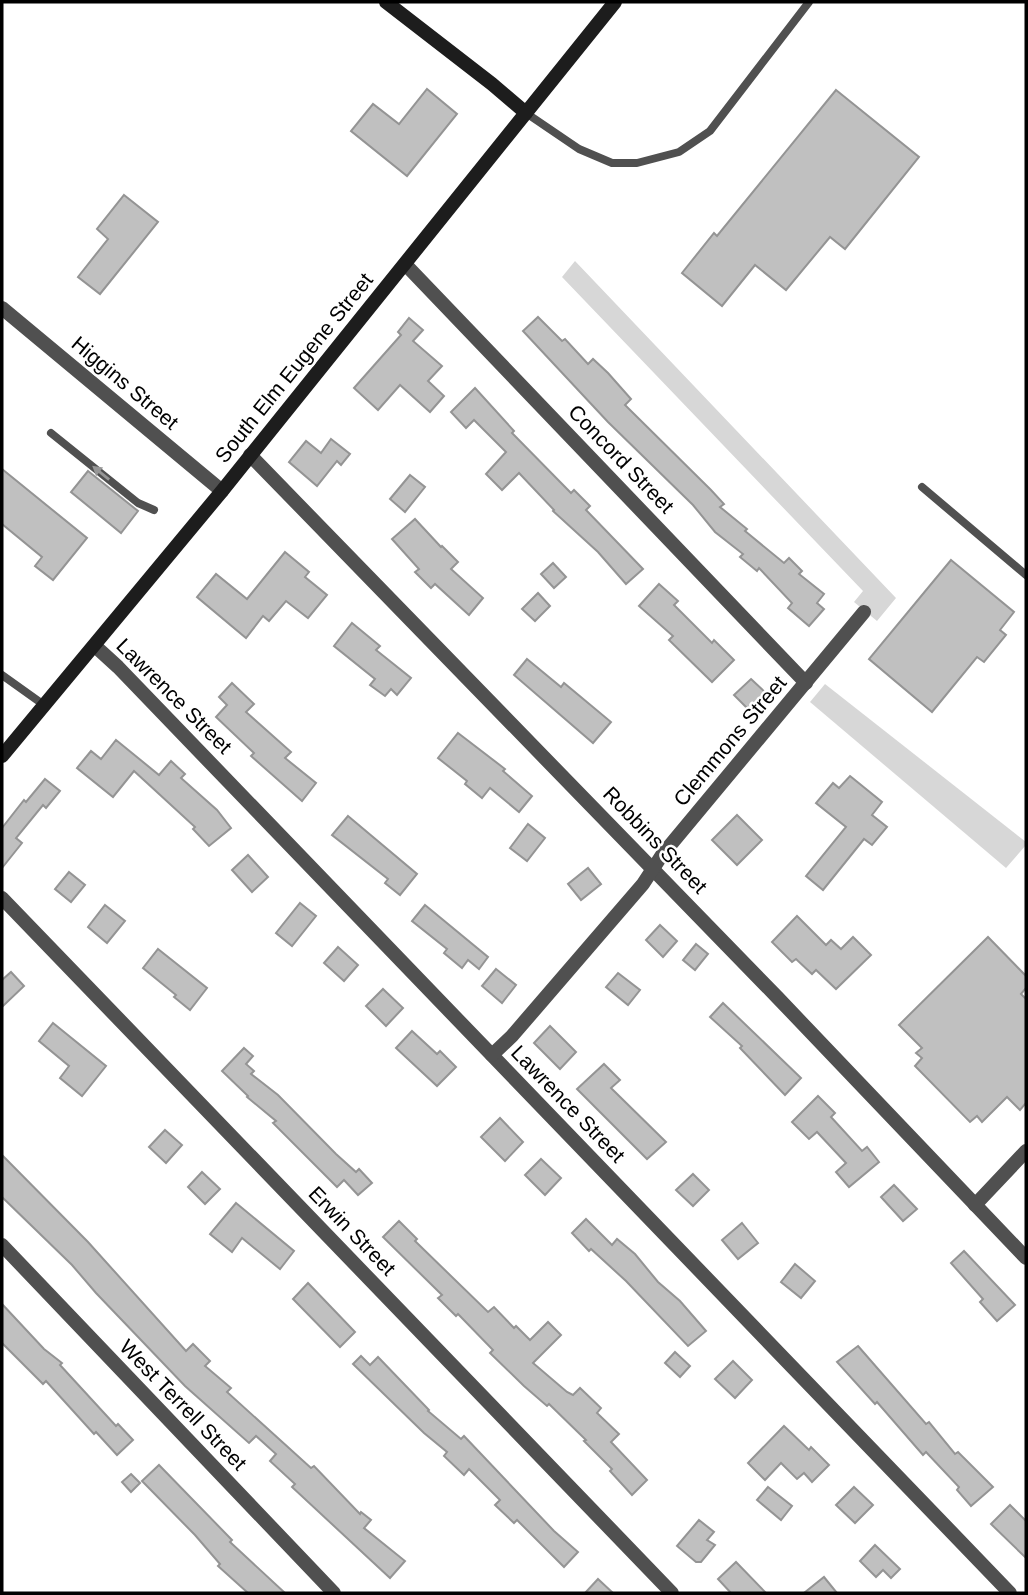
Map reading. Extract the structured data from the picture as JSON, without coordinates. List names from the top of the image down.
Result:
{
  "streets": {
    "main road": ["South Elm Eugene Street"],
    "street": [
      "Higgins Street",
      "Concord Street",
      "Lawrence Street",
      "Clemmons Street",
      "Robbins Street",
      "Erwin Street",
      "West Terrell Street"
    ]
  },
  "crossings": [
    ["South Elm Eugene Street", "Higgins Street"],
    ["South Elm Eugene Street", "Concord Street"],
    ["South Elm Eugene Street", "Lawrence Street"],
    ["South Elm Eugene Street", "Robbins Street"],
    ["Concord Street", "Clemmons Street"],
    ["Lawrence Street", "Clemmons Street"],
    ["Clemmons Street", "Robbins Street"]
  ]
}
